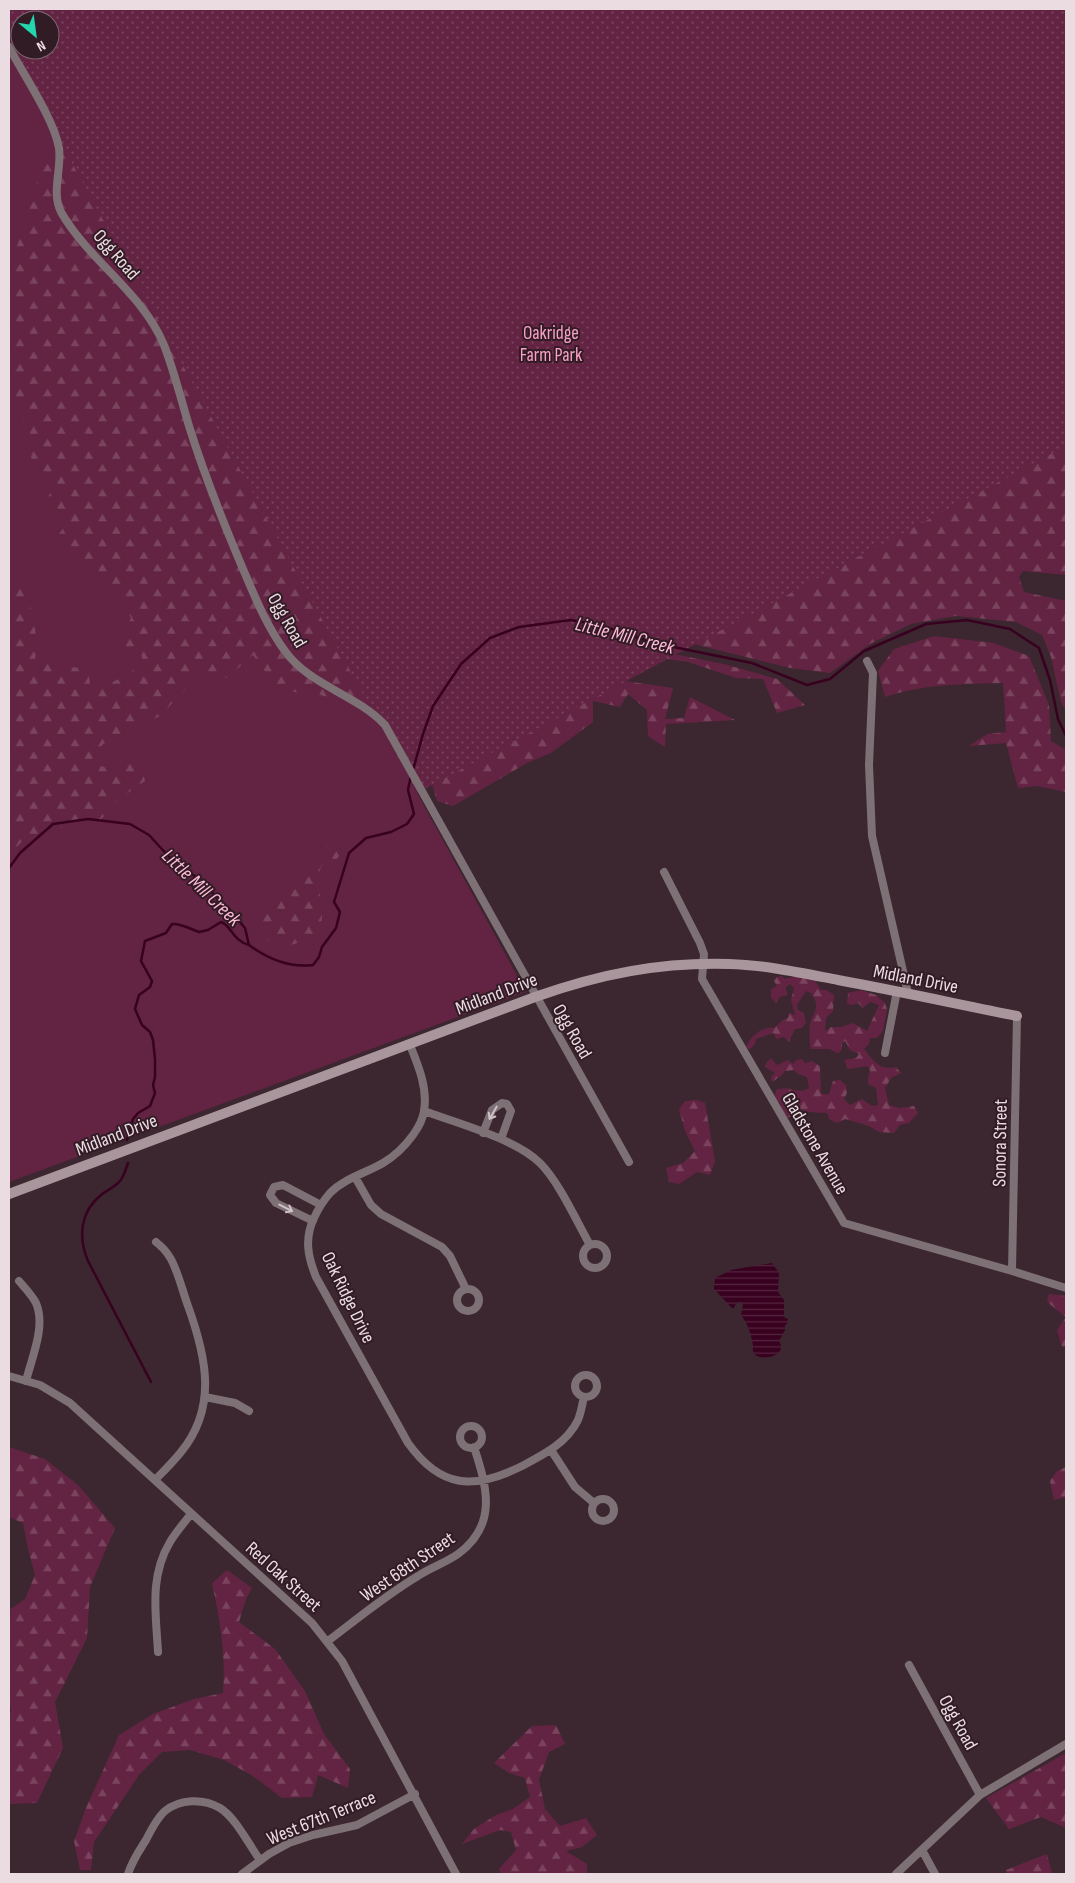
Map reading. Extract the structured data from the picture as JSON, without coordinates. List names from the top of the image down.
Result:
{
  "streets": {
    "main road": ["Midland Drive"],
    "street": [
      "Ogg Road",
      "Gladstone Avenue",
      "Sonora Street",
      "Oak Ridge Drive",
      "West 68th Street",
      "Red Oak Street",
      "West 67th Terrace"
    ]
  },
  "crossings": [
    ["Ogg Road", "Midland Drive"],
    ["Midland Drive", "Gladstone Avenue"],
    ["Midland Drive", "Sonora Street"],
    ["Midland Drive", "Oak Ridge Drive"],
    ["Gladstone Avenue", "Sonora Street"],
    ["Oak Ridge Drive", "West 68th Street"],
    ["West 68th Street", "Red Oak Street"],
    ["Red Oak Street", "West 67th Terrace"]
  ],
  "water": ["Little Mill Creek"],
  "parks": ["Oakridge Farm Park"],
  "north": "bottom right"
}
